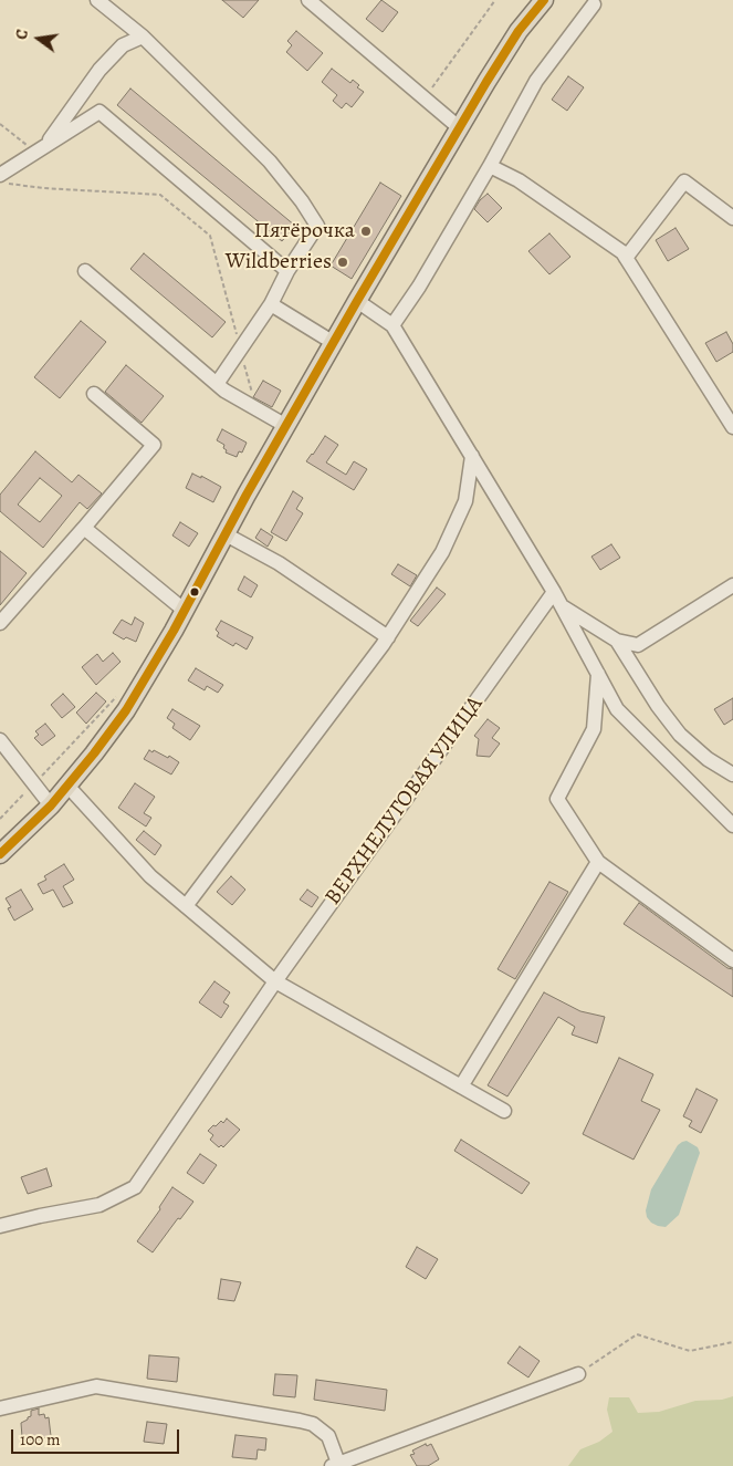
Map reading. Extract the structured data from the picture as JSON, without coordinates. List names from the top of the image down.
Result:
{
  "streets": {
    "street": ["ВЕРХНЕЛУГОВАЯ УЛИЦА"]
  },
  "places": ["Пятёрочка", "Wildberries"],
  "scale_bar": "100 m",
  "north": "left"
}
